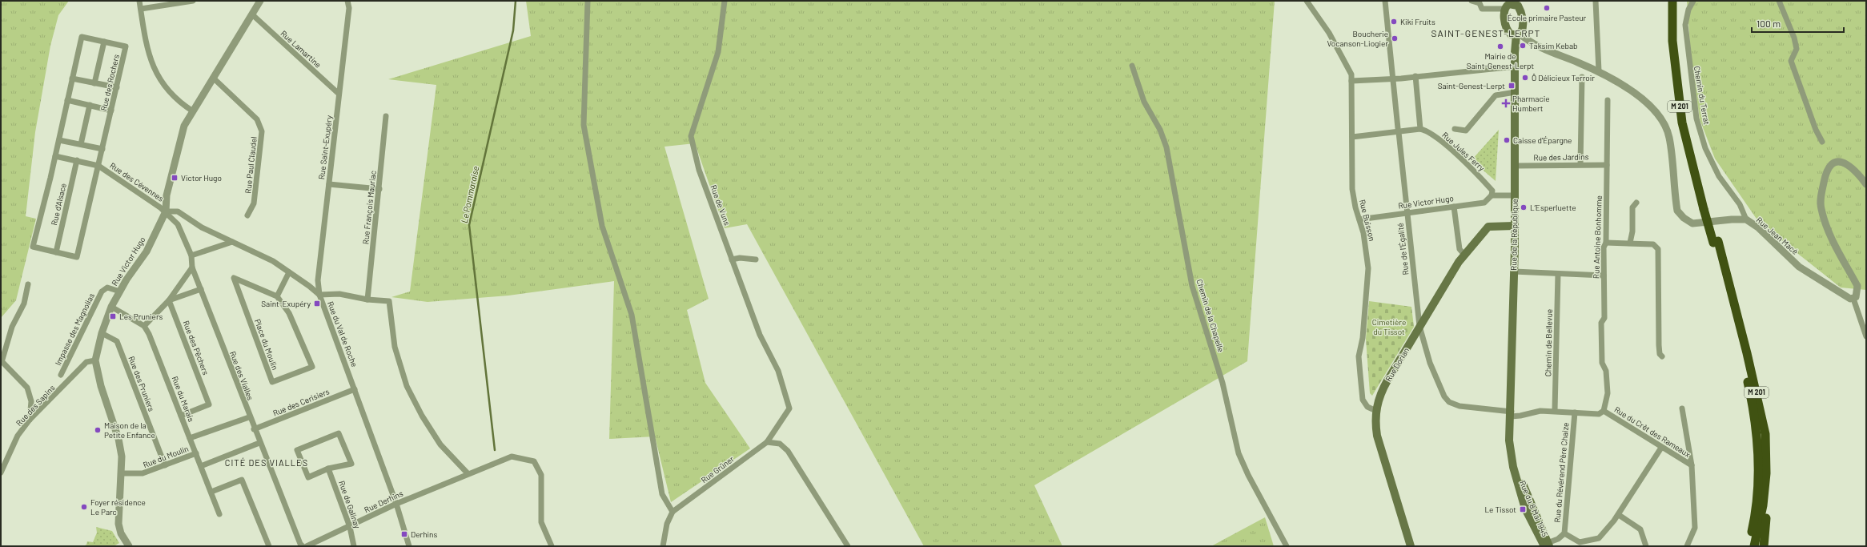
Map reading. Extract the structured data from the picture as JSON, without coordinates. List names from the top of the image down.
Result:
{
  "streets": {
    "highway": ["M 201"],
    "main road": ["Rue de la République", "Rue Dorian", "Rue du 8 Mai 1945"],
    "street": [
      "Rue Lamartine",
      "Rue des Rochers",
      "Chemin du Terrat",
      "Rue Saint-Exupéry",
      "Rue Jules Ferry",
      "Rue des Jardins",
      "Rue Paul Claudel",
      "Rue des Cévennes",
      "Rue Victor Hugo",
      "Rue d'Alsace",
      "Rue de Vuns",
      "Rue François Mauriac",
      "Rue Buisson",
      "Rue Jean Macé",
      "Rue Antoine Bonhomme",
      "Rue de l'Égalité",
      "Chemin de la Chapelle",
      "Impasse des Magnolias",
      "Rue du Val de Roche",
      "Chemin de Bellevue",
      "Place du Moulin",
      "Rue des Pêchers",
      "Rue des Vialles",
      "Rue des Pruniers",
      "Rue du Marais",
      "Rue des Cerisiers",
      "Rue des Sapins",
      "Rue du Crêt des Rameaux",
      "Rue du Moulin",
      "Rue Grüner",
      "Rue du Révérend Père Chaize",
      "Rue Derhins",
      "Rue de Galinay"
    ]
  },
  "crossings": [
    ["Rue Lamartine", "Rue Saint-Exupéry"],
    ["Rue Lamartine", "Rue Victor Hugo"],
    ["Rue des Rochers", "Rue des Cévennes"],
    ["Rue des Rochers", "Rue d'Alsace"],
    ["Chemin du Terrat", "Rue Jean Macé"],
    ["Rue Saint-Exupéry", "Rue du Val de Roche"],
    ["Rue Jules Ferry", "Rue Victor Hugo"],
    ["Rue des Jardins", "Rue de la République"],
    ["Rue des Jardins", "Rue Antoine Bonhomme"],
    ["Rue Paul Claudel", "Rue Victor Hugo"],
    ["Rue des Cévennes", "Rue Victor Hugo"],
    ["Rue des Cévennes", "Rue d'Alsace"],
    ["Rue des Cévennes", "Rue du Val de Roche"],
    ["Rue des Cévennes", "Rue des Vialles"],
    ["Rue Victor Hugo", "Rue Buisson"],
    ["Rue Victor Hugo", "Rue de l'Égalité"],
    ["Rue Victor Hugo", "Impasse des Magnolias"],
    ["Rue Victor Hugo", "Rue du Val de Roche"],
    ["Rue Victor Hugo", "Rue des Vialles"],
    ["Rue Victor Hugo", "Rue des Pruniers"],
    ["Rue Victor Hugo", "Rue des Sapins"],
    ["Rue Victor Hugo", "Rue du Moulin"],
    ["Rue de Vuns", "Rue Grüner"],
    ["Rue Buisson", "Rue Dorian"],
    ["Rue de la République", "Rue Jean Macé"],
    ["Rue de la République", "Rue de l'Égalité"],
    ["Rue de la République", "Rue Dorian"],
    ["Rue de la République", "Rue du Crêt des Rameaux"],
    ["Rue de la République", "Rue du 8 Mai 1945"],
    ["Rue Antoine Bonhomme", "Rue du Crêt des Rameaux"],
    ["Rue de l'Égalité", "Rue Dorian"],
    ["Rue de l'Égalité", "Rue du Crêt des Rameaux"],
    ["Rue de l'Égalité", "Rue du 8 Mai 1945"],
    ["Rue du Val de Roche", "Rue des Vialles"],
    ["Rue du Val de Roche", "Rue des Cerisiers"],
    ["Rue du Val de Roche", "Rue Derhins"],
    ["Chemin de Bellevue", "Rue du Crêt des Rameaux"],
    ["Rue des Pêchers", "Rue du Marais"],
    ["Rue des Vialles", "Rue des Cerisiers"],
    ["Rue des Pruniers", "Rue du Moulin"],
    ["Rue du Marais", "Rue du Moulin"],
    ["Rue du Crêt des Rameaux", "Rue du Révérend Père Chaize"],
    ["Rue du Crêt des Rameaux", "Rue du 8 Mai 1945"],
    ["Rue Derhins", "Rue de Galinay"]
  ],
  "districts": ["SAINT-GENEST-LERPT", "CITÉ DES VIALLES"],
  "water": ["Le Pommaraise"],
  "parks": ["Cimetière du Tissot"],
  "places": {
    "other": [
      "École primaire Pasteur",
      "Kiki Fruits",
      "Boucherie Vocanson-Liogier",
      "Taksim Kebab",
      "Mairie de Saint-Genest-Lerpt",
      "Ô Délicieux Terroir",
      "Caisse d'Épargne",
      "L’Esperluette",
      "Maison de la Petite Enfance",
      "Foyer résidence Le Parc"
    ],
    "transit": [
      "Saint-Genest-Lerpt",
      "Victor Hugo",
      "Saint-Exupéry",
      "Les Pruniers",
      "Le Tissot",
      "Derhins"
    ],
    "health": ["Pharmacie Humbert"]
  },
  "scale_bar": "100 m"
}
